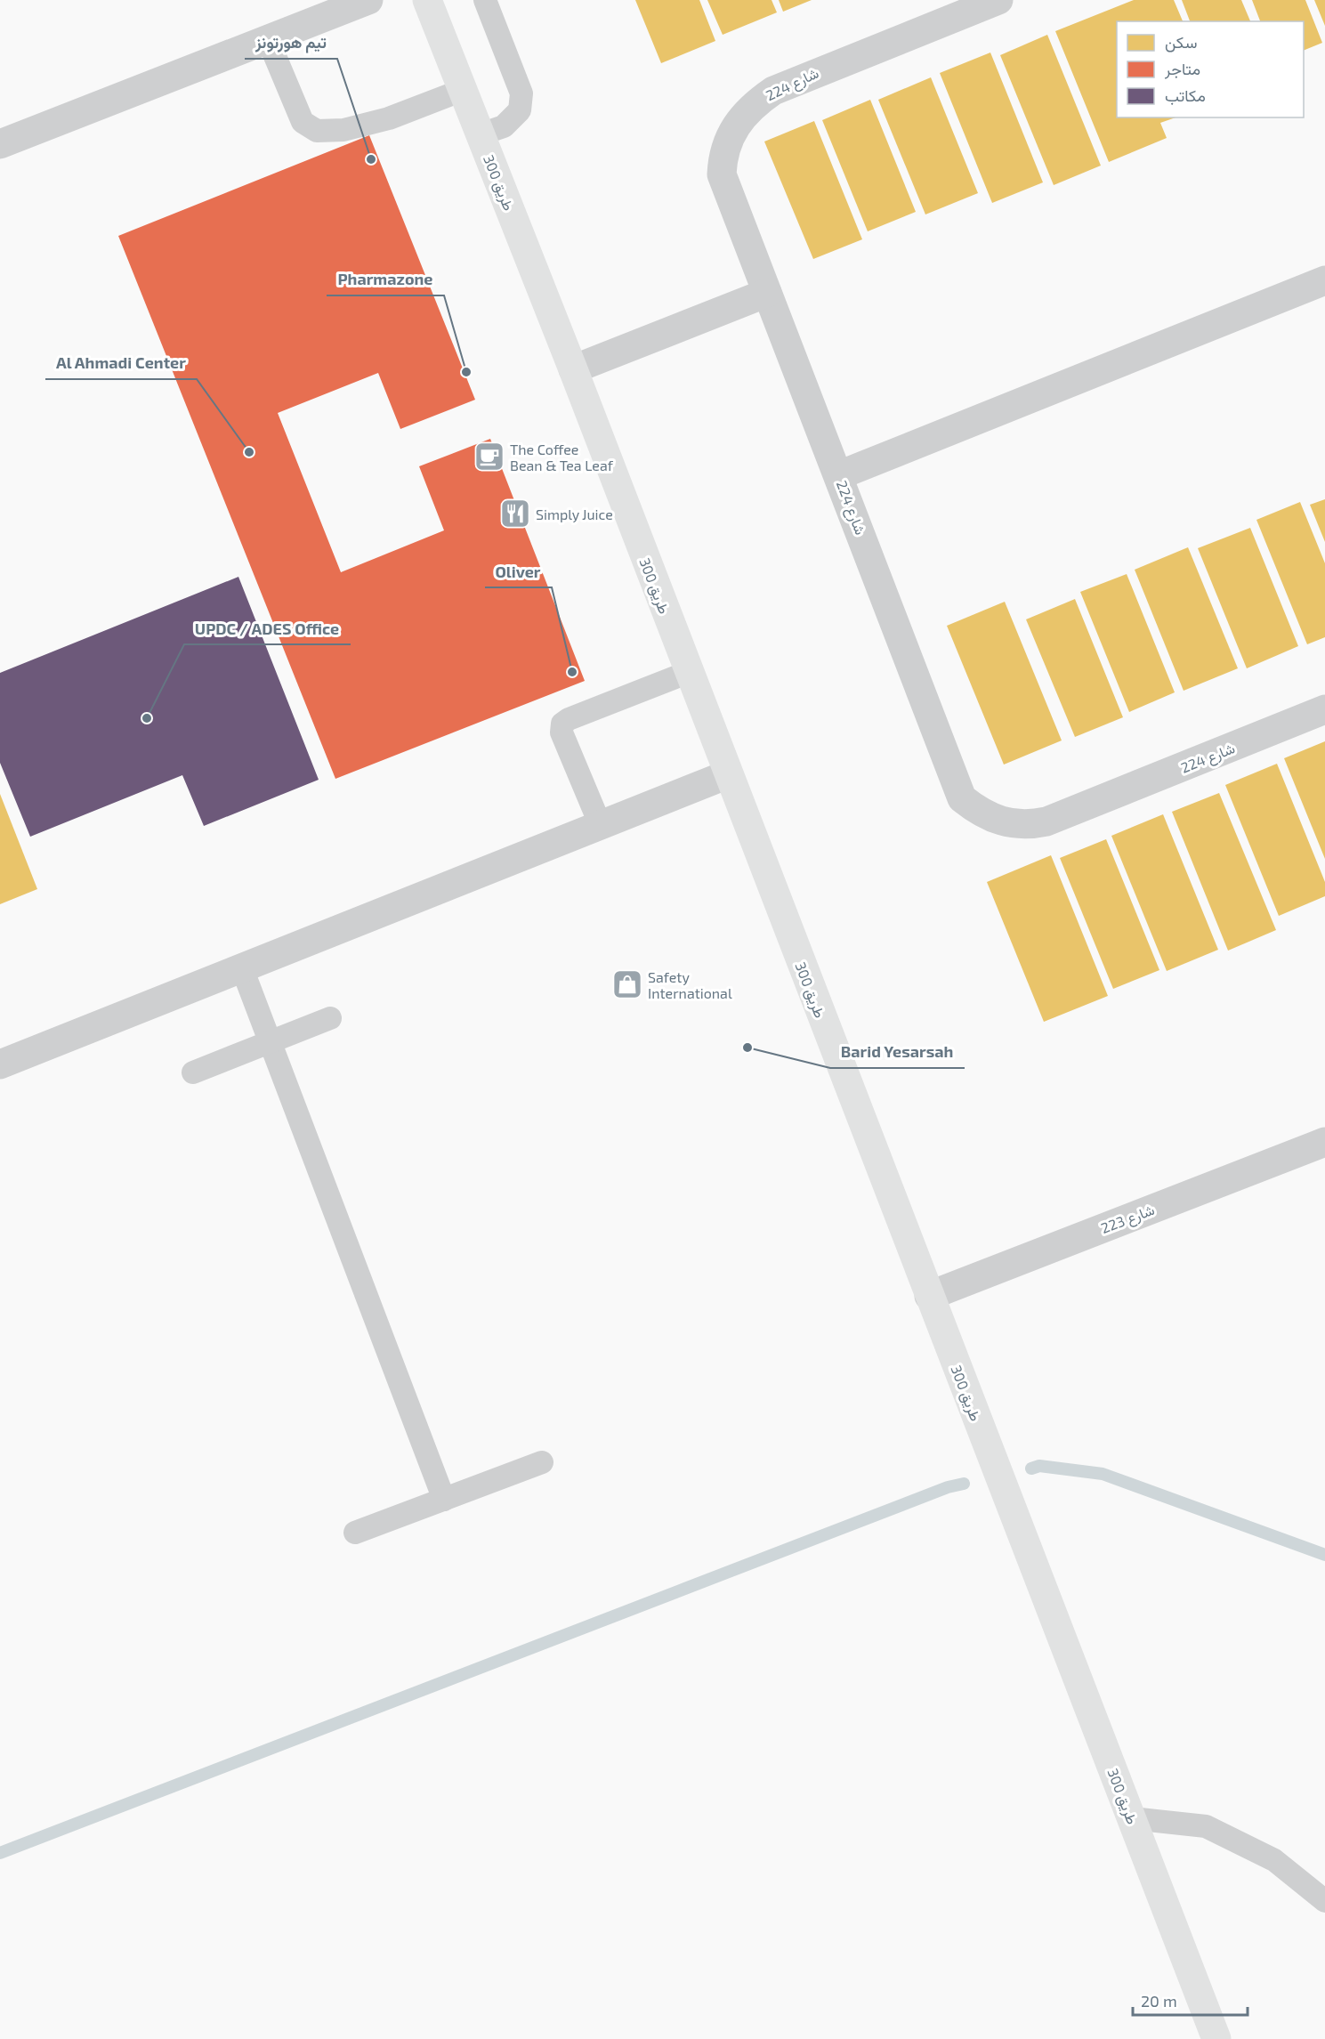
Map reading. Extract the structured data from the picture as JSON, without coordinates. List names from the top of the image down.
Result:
{
  "streets": {
    "main road": ["طريق 300"],
    "street": ["شارع 224", "شارع 223"]
  },
  "crossings": [
    ["طريق 300", "شارع 223"]
  ],
  "places": {
    "other": [
      "تيم هورتونز",
      "Pharmazone",
      "Al Ahmadi Center",
      "Oliver",
      "UPDC / ADES Office",
      "Barid Yesarsah"
    ],
    "cafe": ["The Coffee Bean & Tea Leaf"],
    "restaurant": ["Simply Juice"],
    "shop": ["Safety International"]
  },
  "legend": ["سكن", "متاجر", "مكاتب"],
  "scale_bar": "20 m"
}
